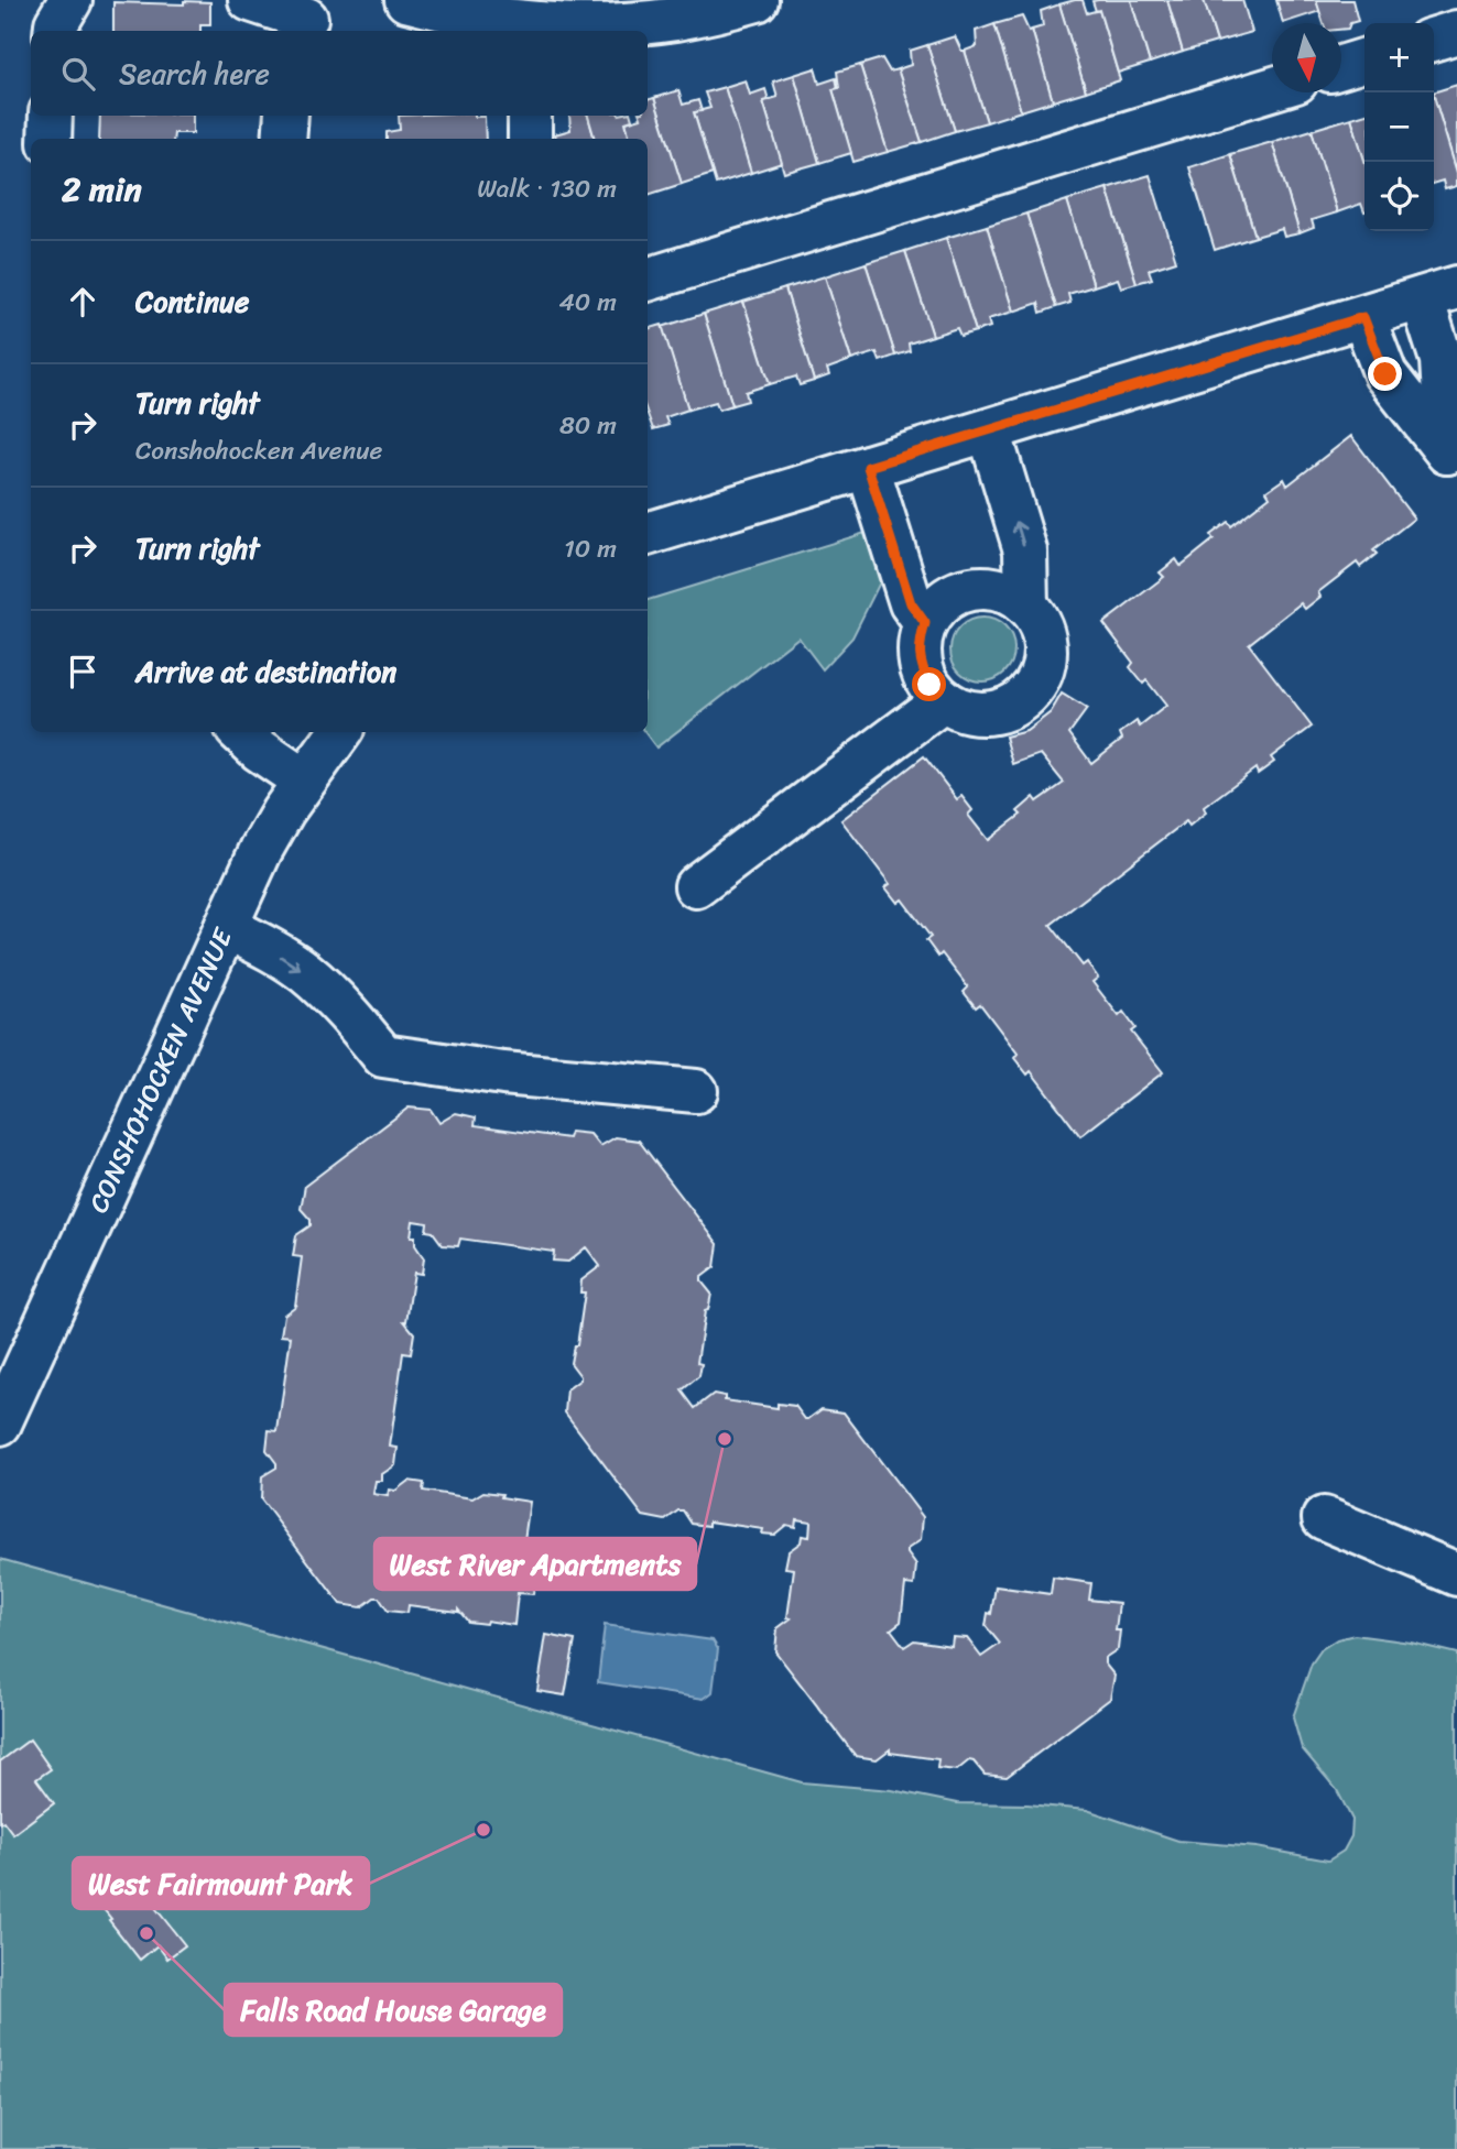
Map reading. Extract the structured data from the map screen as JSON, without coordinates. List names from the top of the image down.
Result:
{
  "streets": {
    "street": ["CONSHOHOCKEN AVENUE"]
  },
  "places": ["West River Apartments", "West Fairmount Park", "Falls Road House Garage"],
  "north": "bottom",
  "page": {
    "map_buttons": ["+", "−"],
    "search": "Search here",
    "heading": ["2 min", "Walk · 130 m"],
    "list": [
      ["Continue", "40 m"],
      ["Turn right", "Conshohocken Avenue", "80 m"],
      ["Turn right", "10 m"],
      "Arrive at destination"
    ]
  }
}
